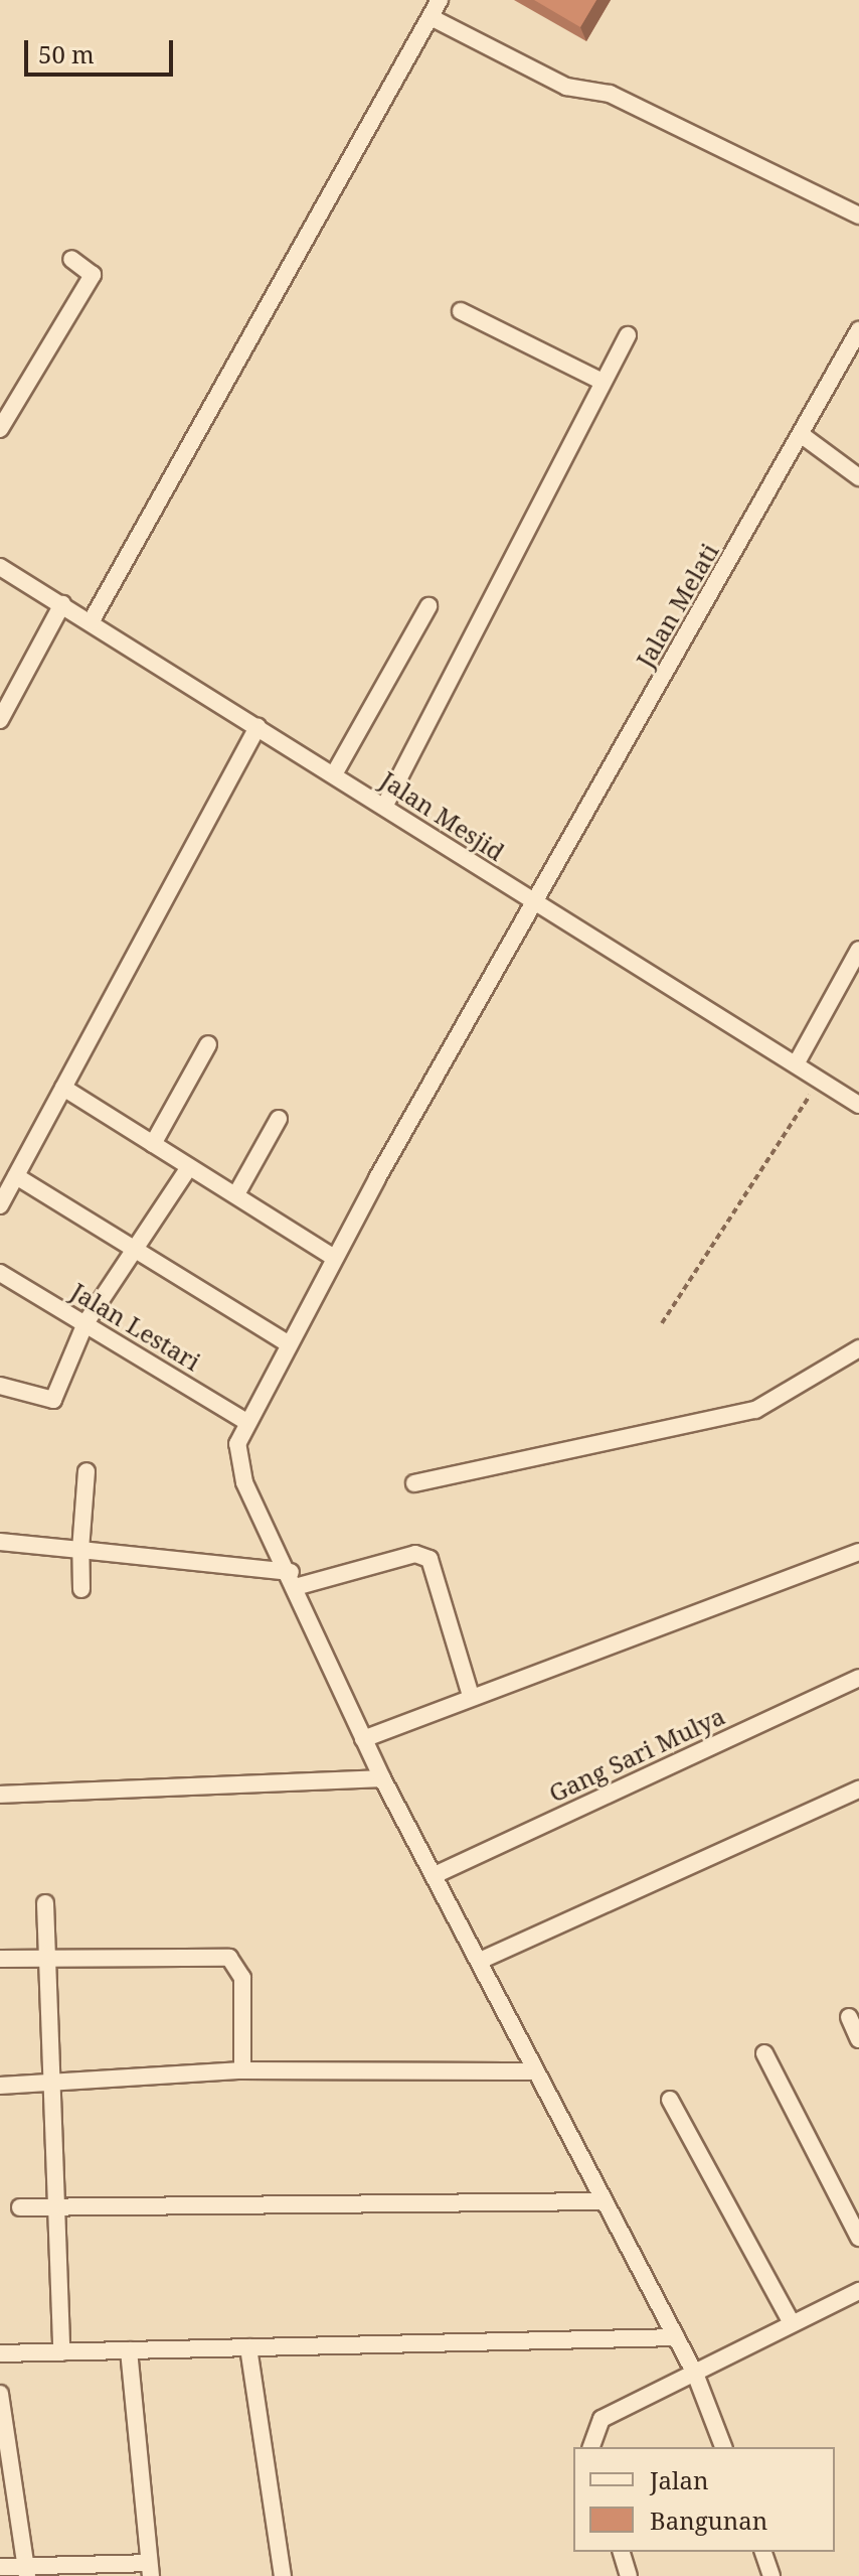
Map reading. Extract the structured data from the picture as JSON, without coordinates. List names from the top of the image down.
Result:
{
  "streets": {
    "street": [
      "Jalan Melati",
      "Jalan Mesjid",
      "Jalan Lestari",
      "Gang Sari Mulya"
    ]
  },
  "crossings": [
    ["Jalan Melati", "Jalan Mesjid"],
    ["Jalan Melati", "Jalan Lestari"],
    ["Jalan Melati", "Gang Sari Mulya"]
  ],
  "legend": ["Jalan", "Bangunan"],
  "scale_bar": "50 m"
}
